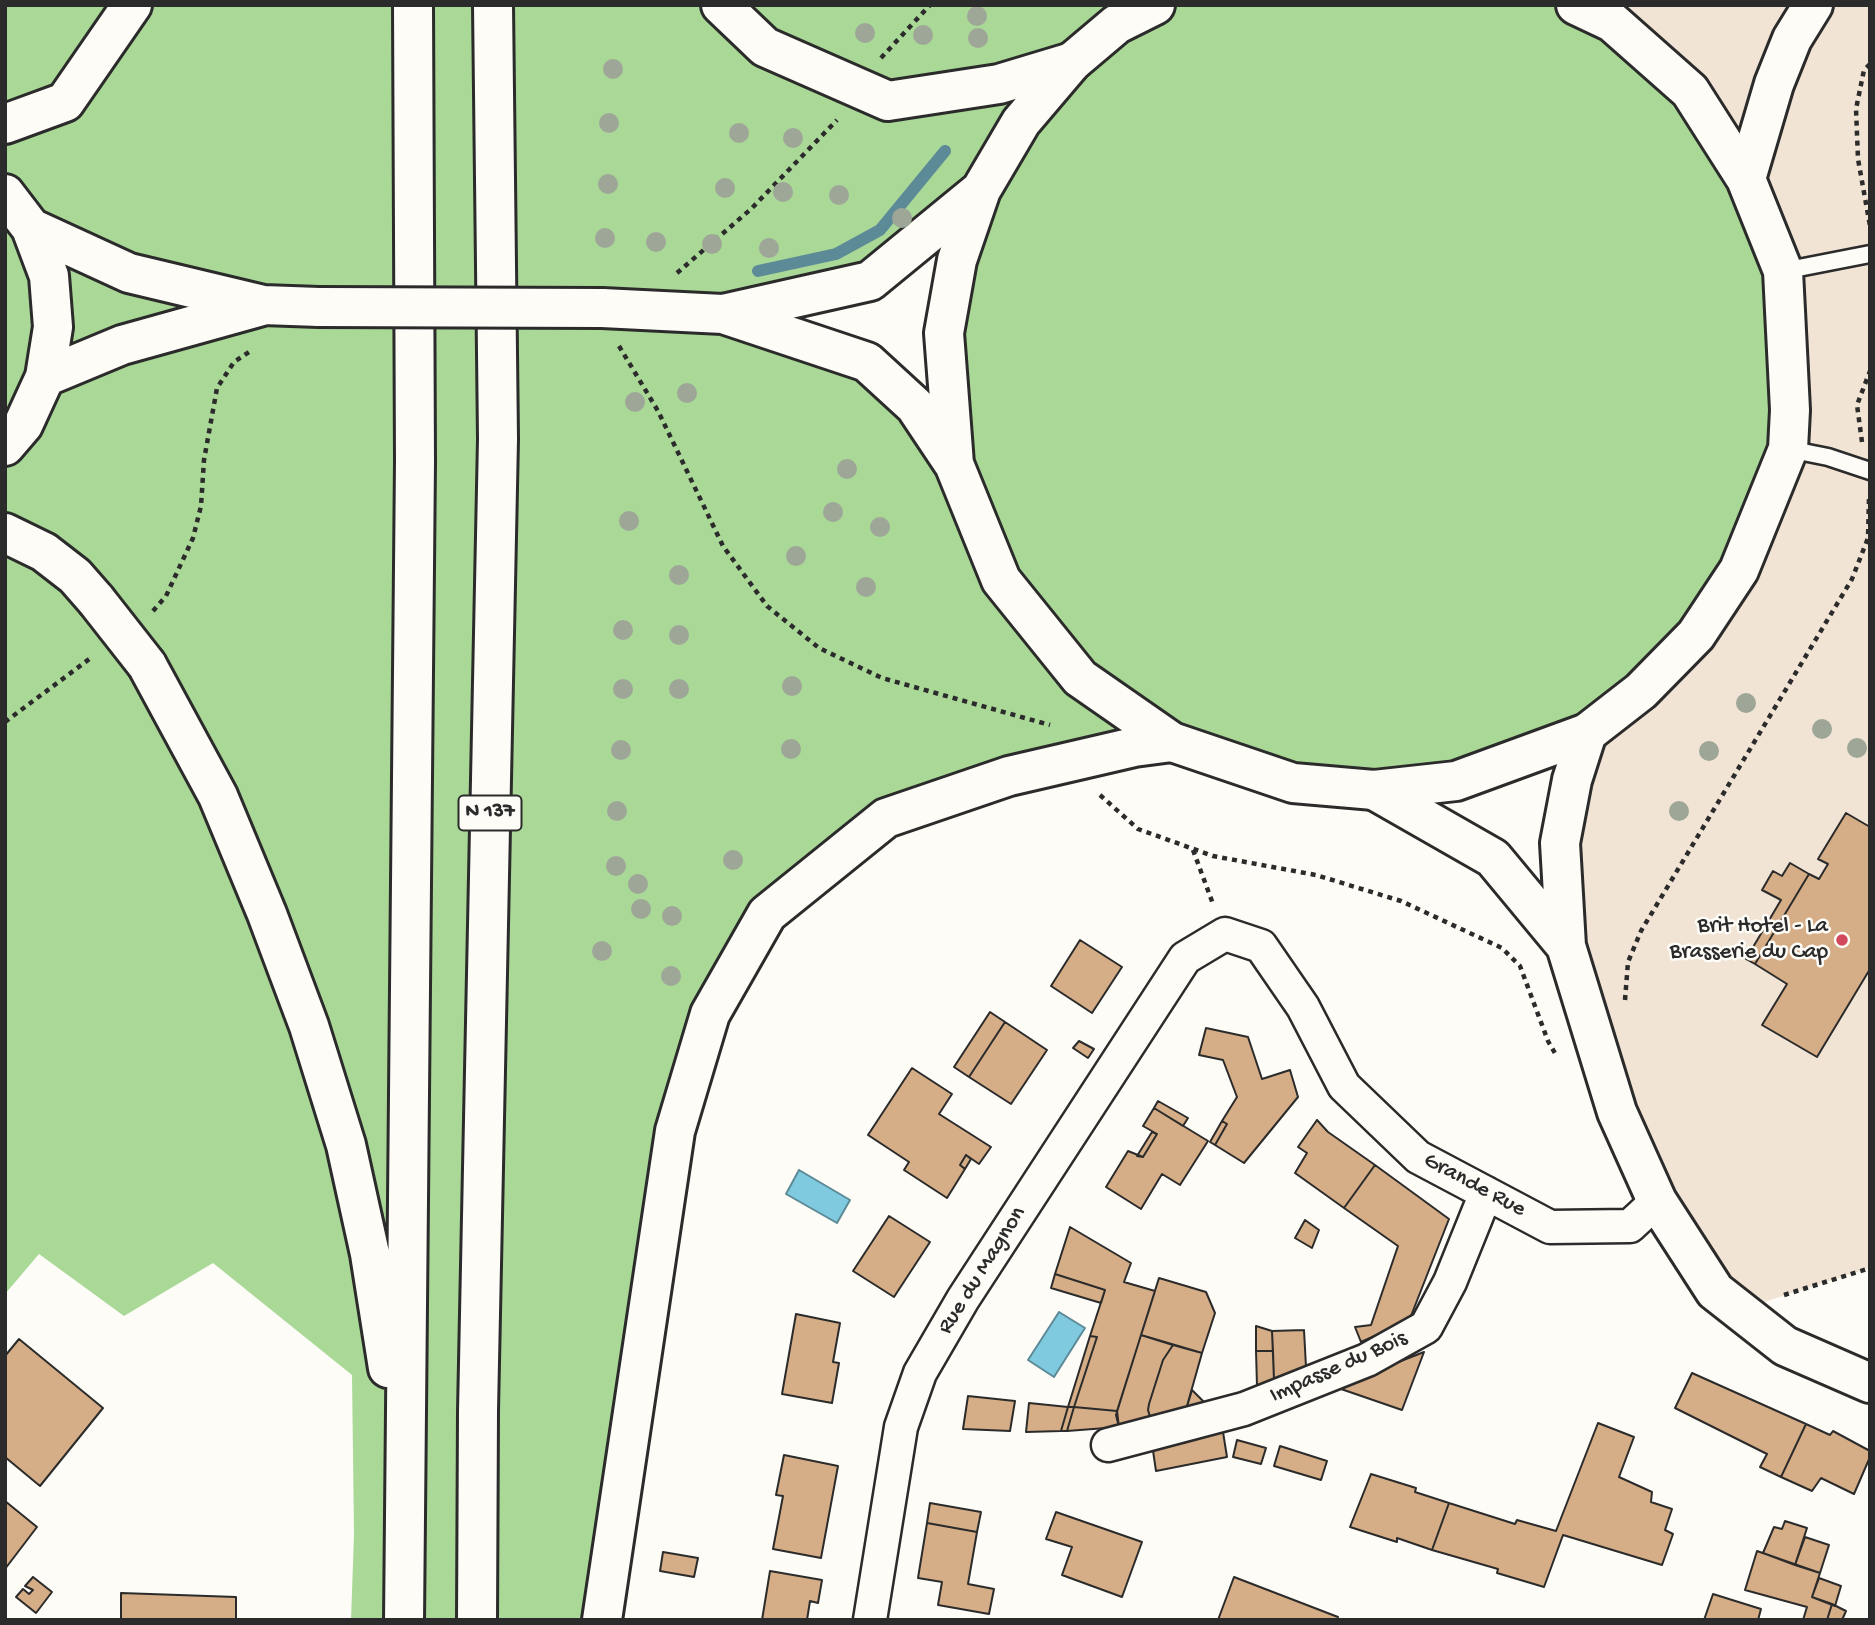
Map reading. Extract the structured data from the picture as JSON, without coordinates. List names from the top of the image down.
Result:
{
  "streets": {
    "main road": ["N 137"],
    "street": ["Grande Rue", "Rue du Magnon", "Impasse du Bois"]
  },
  "crossings": [
    ["Grande Rue", "Rue du Magnon"],
    ["Grande Rue", "Impasse du Bois"]
  ],
  "places": ["Brit Hotel - La Brasserie du Cap"]
}
